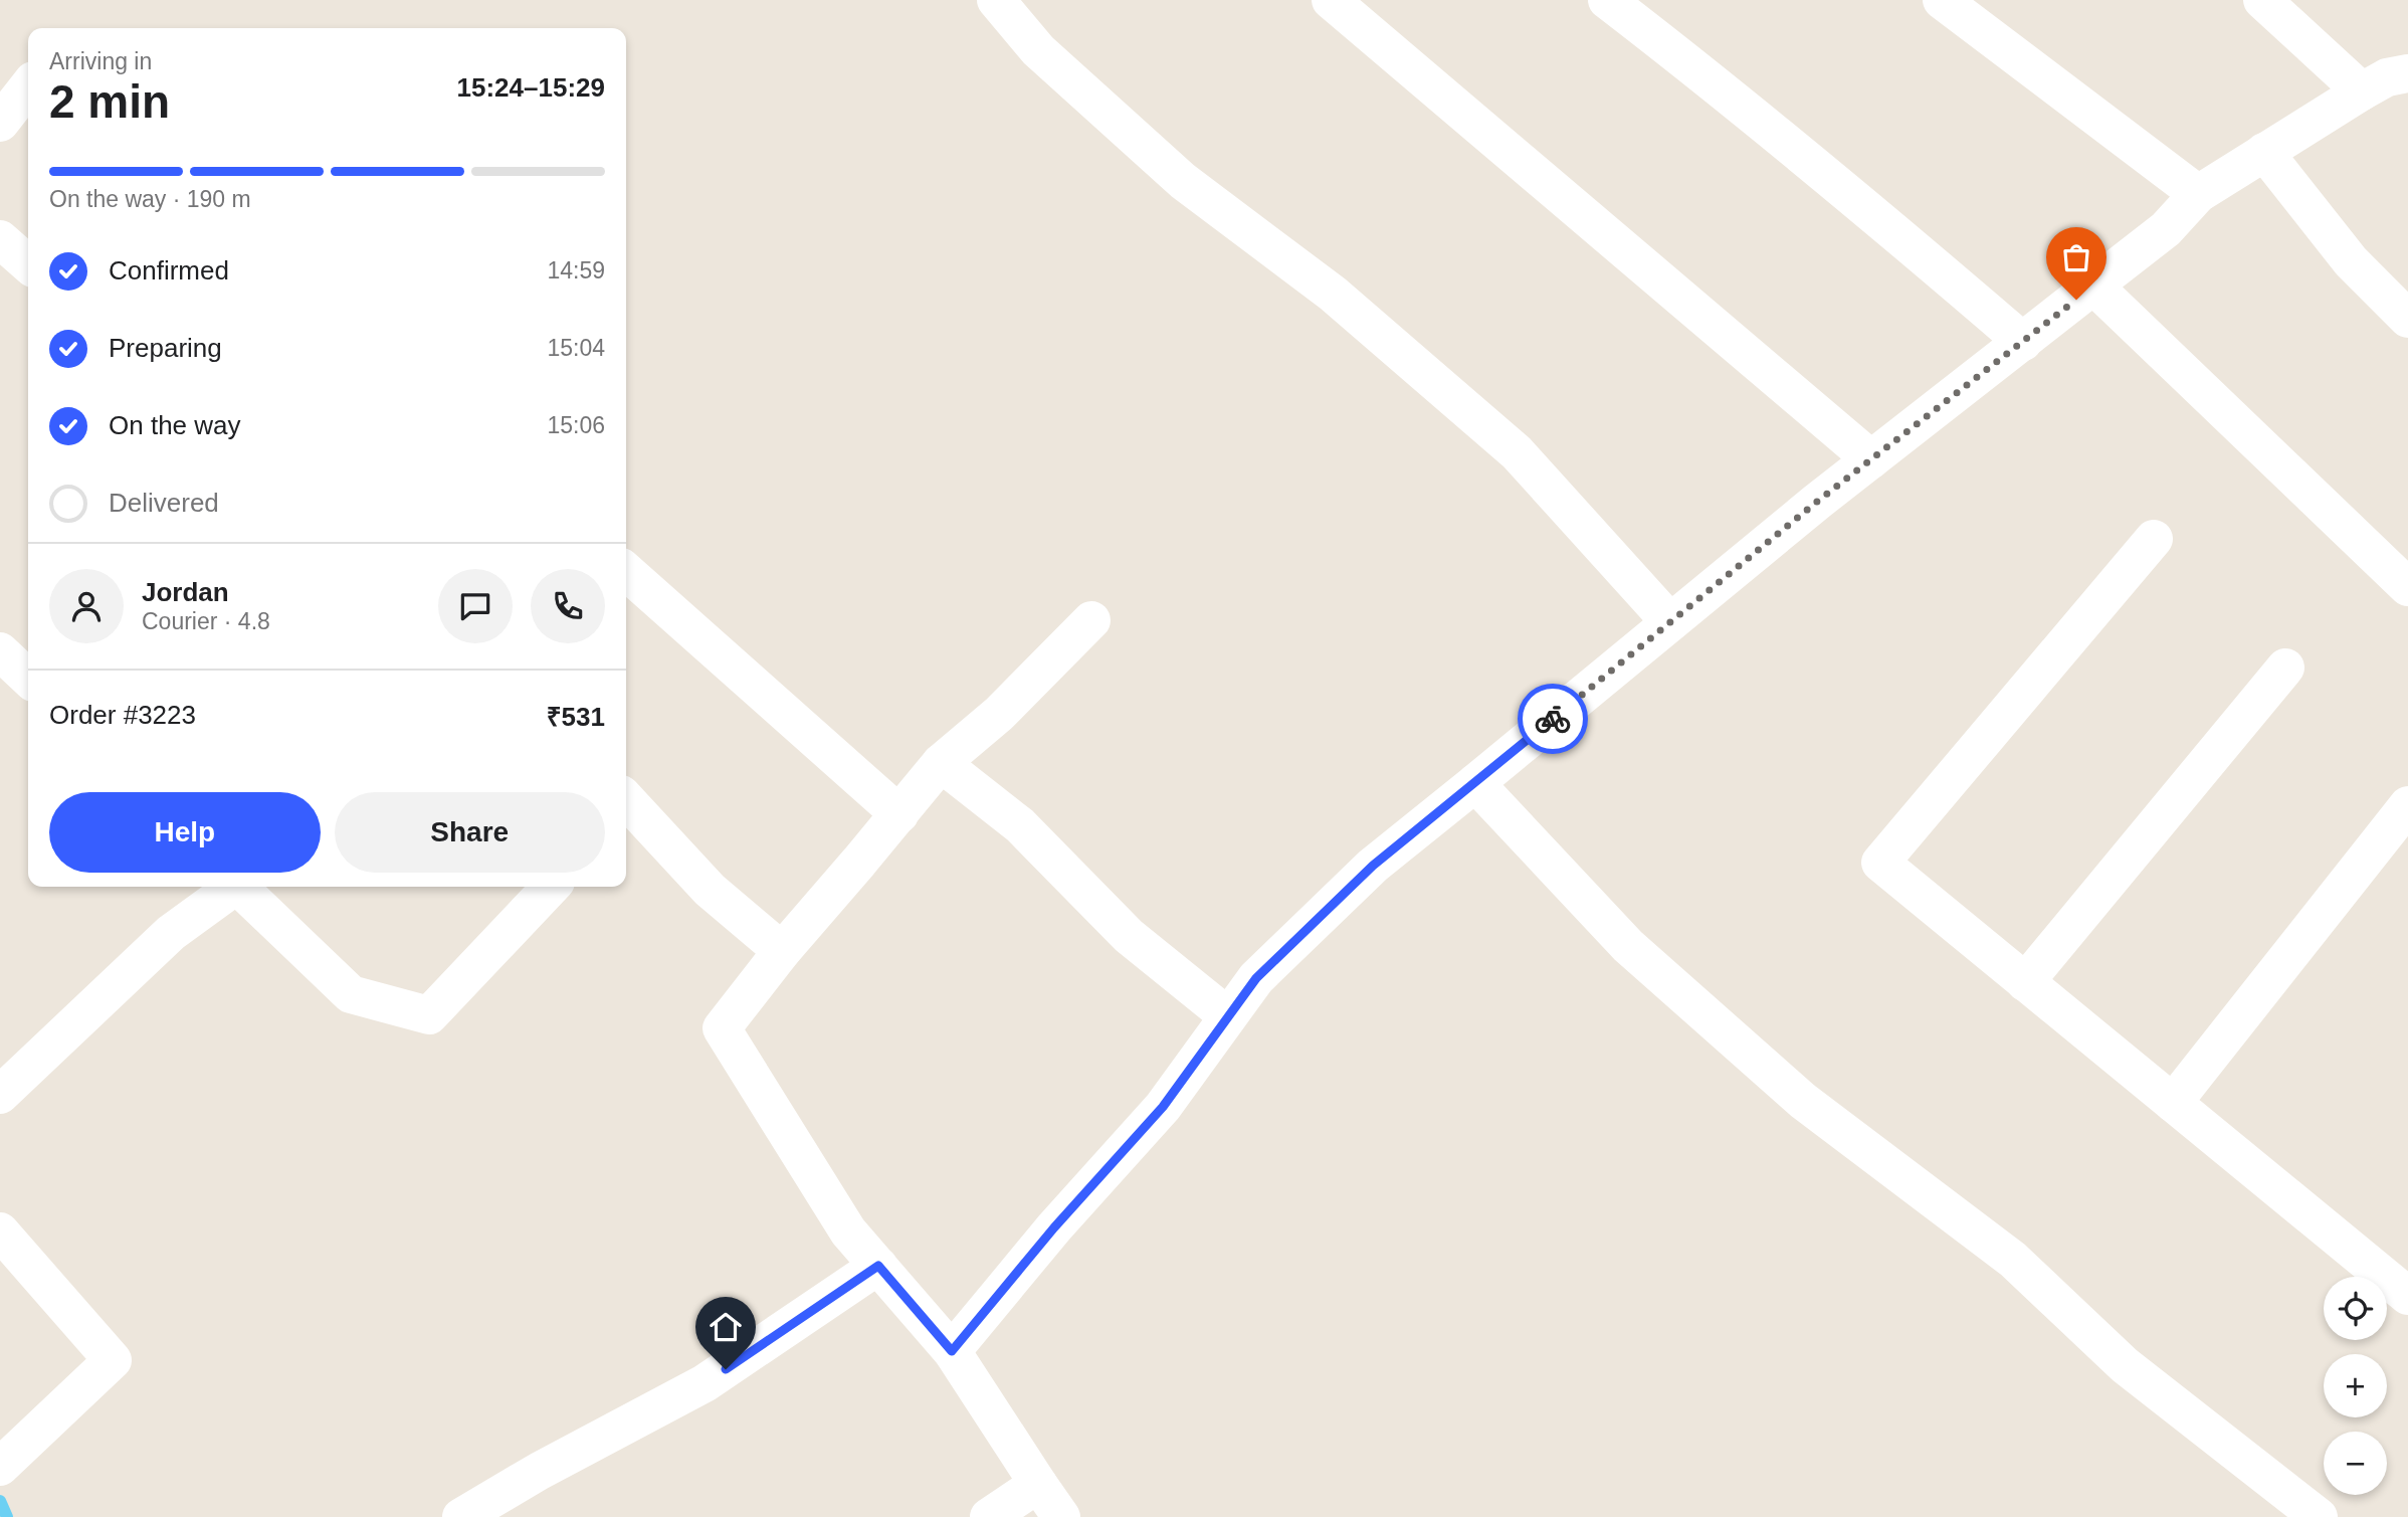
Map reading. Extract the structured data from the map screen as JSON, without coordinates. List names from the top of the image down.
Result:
{
  "page": {
    "heading": ["2 min", "Arriving in", "15:24–15:29"],
    "panel": [
      "Jordan",
      "Courier · 4.8",
      "Order #3223",
      "₹531"
    ],
    "bar": "On the way · 190 m",
    "list": [
      ["Confirmed", "14:59"],
      ["Preparing", "15:04"],
      ["On the way", "15:06"],
      "Delivered"
    ],
    "buttons": ["Help", "Share"],
    "map_buttons": ["+", "−"]
  }
}
